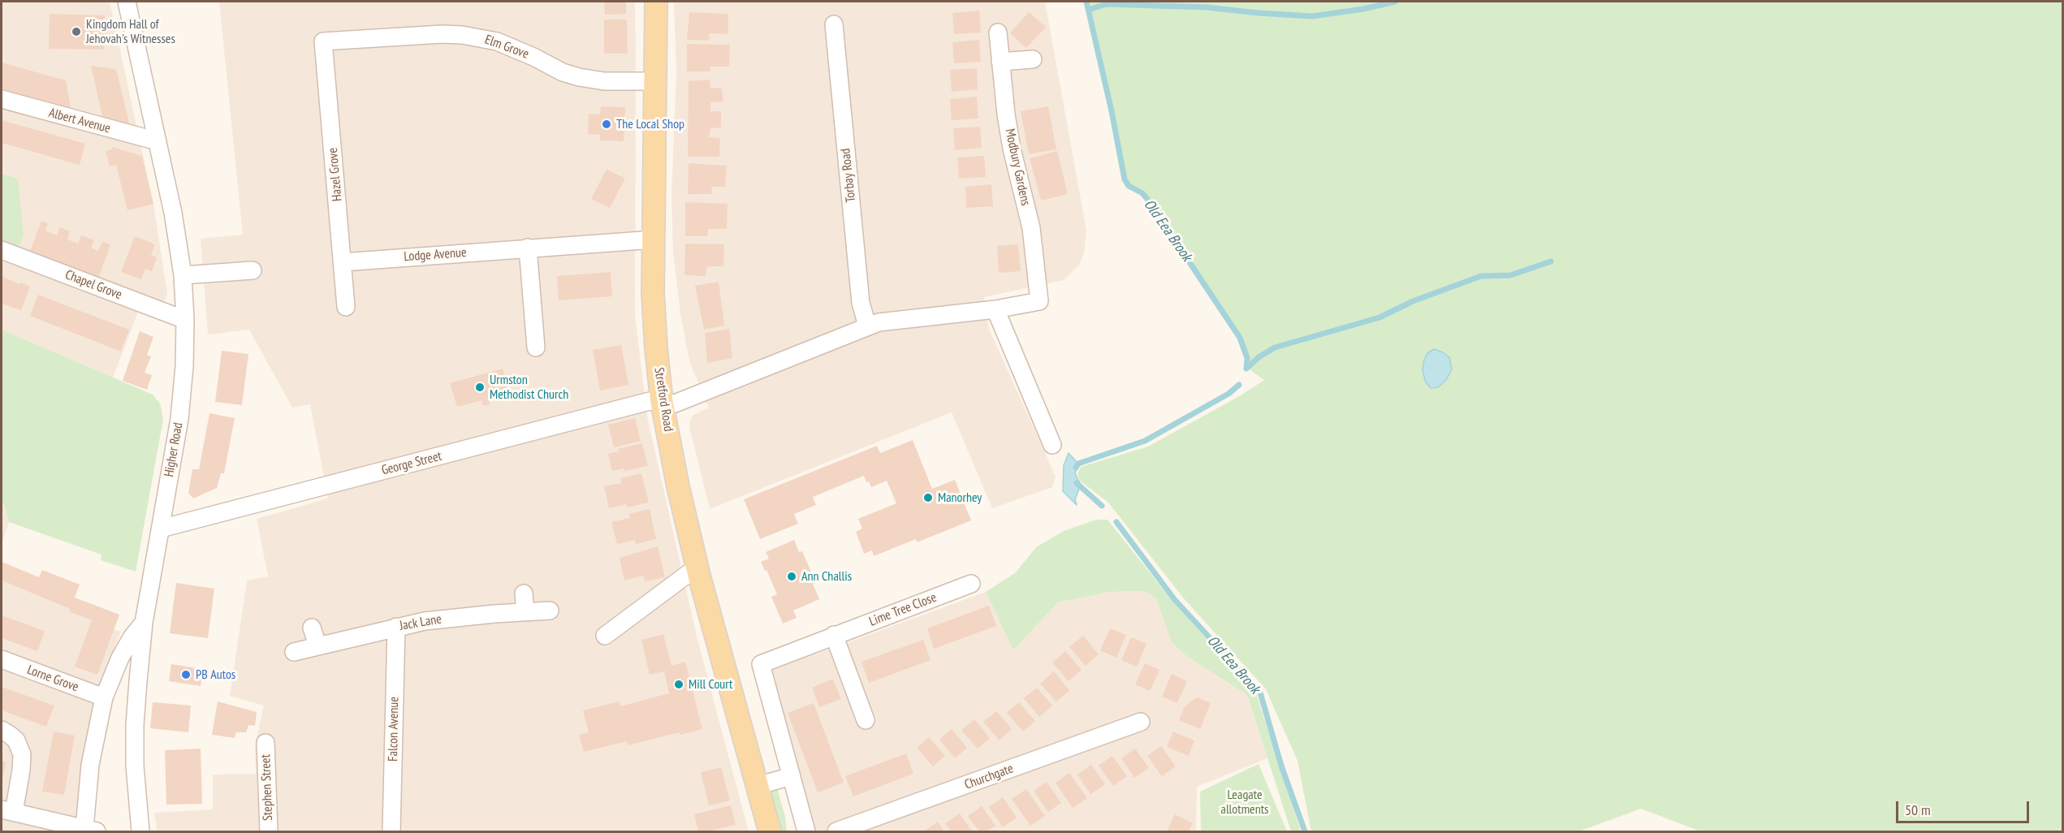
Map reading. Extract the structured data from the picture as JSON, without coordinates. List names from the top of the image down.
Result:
{
  "streets": {
    "main road": ["Stretford Road"],
    "street": [
      "Elm Grove",
      "Albert Avenue",
      "Modbury Gardens",
      "Hazel Grove",
      "Torbay Road",
      "Lodge Avenue",
      "Chapel Grove",
      "Higher Road",
      "George Street",
      "Lime Tree Close",
      "Jack Lane",
      "Lorne Grove",
      "Falcon Avenue",
      "Churchgate",
      "Stephen Street"
    ]
  },
  "crossings": [
    ["Elm Grove", "Hazel Grove"],
    ["Elm Grove", "Stretford Road"],
    ["Albert Avenue", "Higher Road"],
    ["Hazel Grove", "Lodge Avenue"],
    ["Lodge Avenue", "Stretford Road"],
    ["Chapel Grove", "Higher Road"],
    ["Stretford Road", "George Street"],
    ["Higher Road", "George Street"],
    ["Higher Road", "Lorne Grove"],
    ["Jack Lane", "Falcon Avenue"]
  ],
  "water": ["Old Eea Brook"],
  "parks": ["Leagate allotments"],
  "places": [
    "Kingdom Hall of Jehovah's Witnesses",
    "The Local Shop",
    "Urmston Methodist Church",
    "Manorhey",
    "Ann Challis",
    "PB Autos",
    "Mill Court"
  ],
  "scale_bar": "50 m"
}
